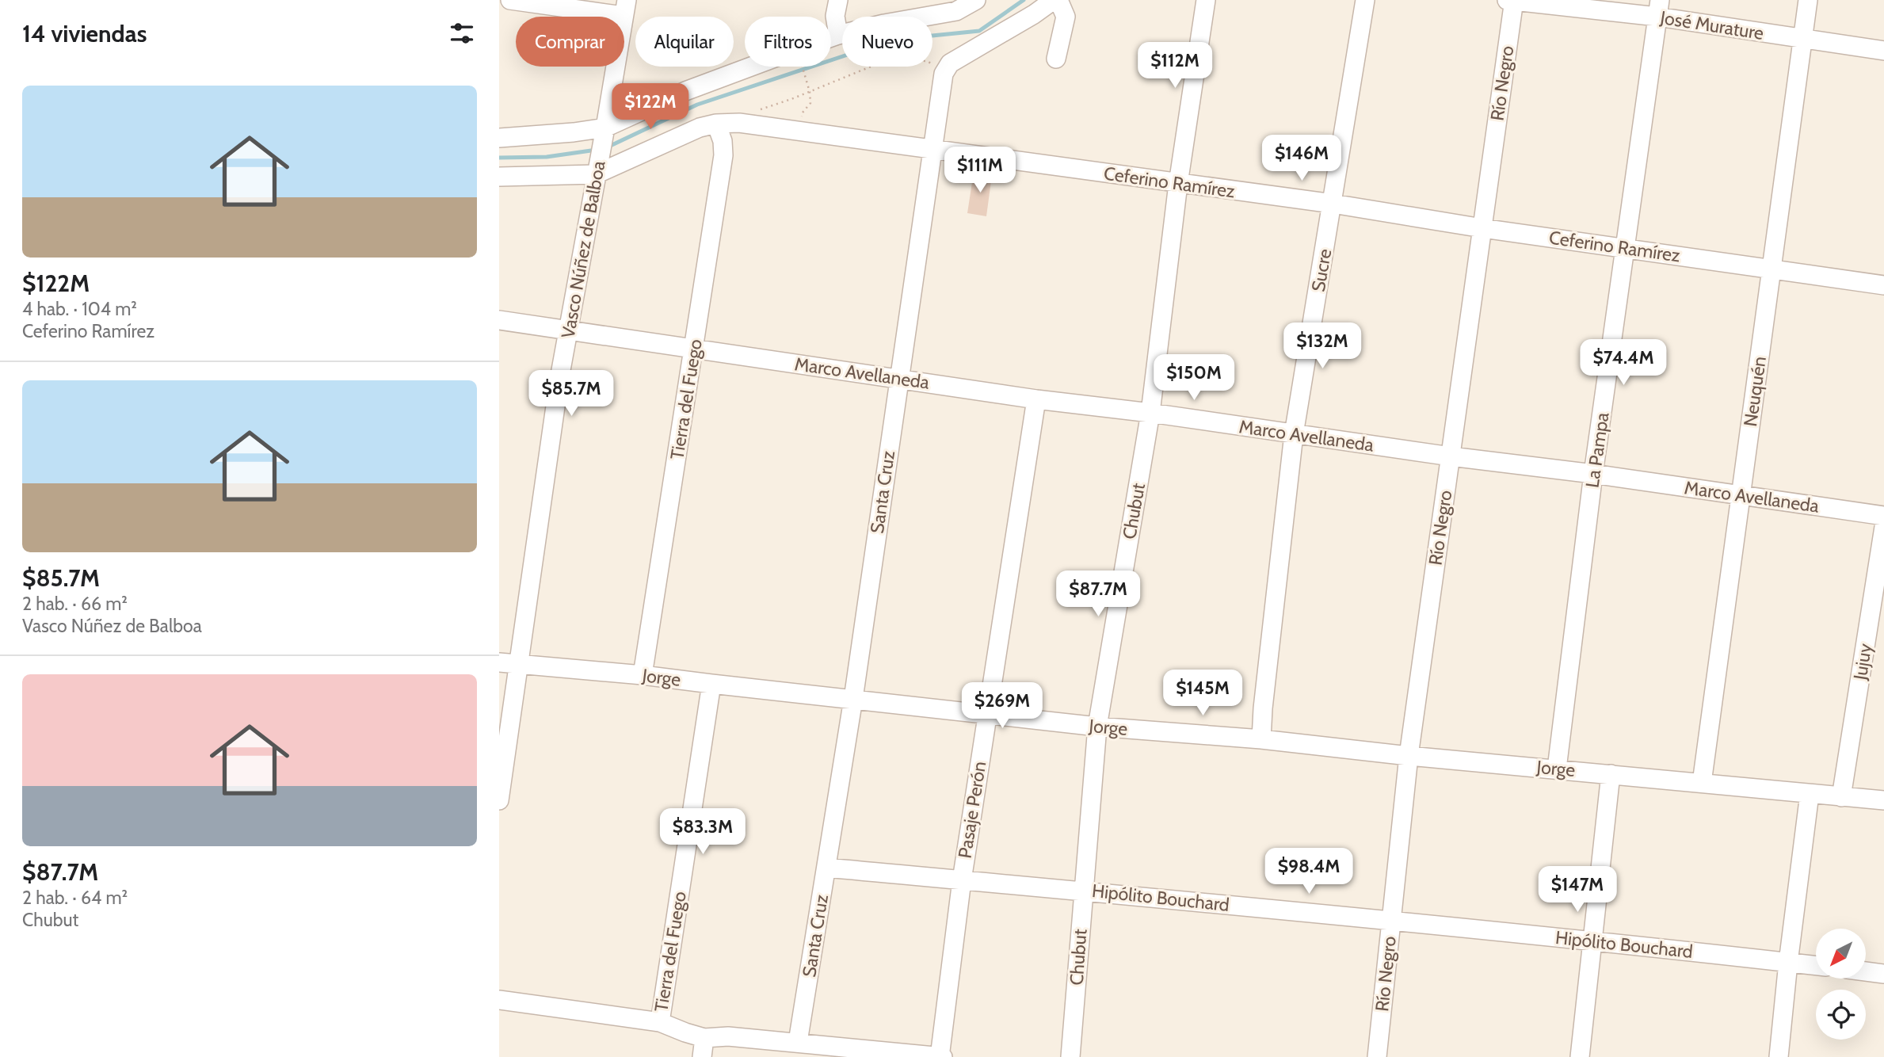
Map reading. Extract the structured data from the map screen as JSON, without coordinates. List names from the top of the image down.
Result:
{
  "streets": {
    "street": [
      "José Murature",
      "Río Negro",
      "Ceferino Ramírez",
      "Vasco Núñez de Balboa",
      "Sucre",
      "Marco Avellaneda",
      "Neuquén",
      "Tierra del Fuego",
      "La Pampa",
      "Santa Cruz",
      "Chubut",
      "Jujuy",
      "Jorge",
      "Pasaje Perón",
      "Hipólito Bouchard"
    ]
  },
  "crossings": [
    ["José Murature", "Río Negro"],
    ["José Murature", "Neuquén"],
    ["José Murature", "La Pampa"],
    ["Río Negro", "Ceferino Ramírez"],
    ["Río Negro", "Marco Avellaneda"],
    ["Río Negro", "Jorge"],
    ["Río Negro", "Hipólito Bouchard"],
    ["Ceferino Ramírez", "Vasco Núñez de Balboa"],
    ["Ceferino Ramírez", "Sucre"],
    ["Ceferino Ramírez", "Neuquén"],
    ["Ceferino Ramírez", "Tierra del Fuego"],
    ["Ceferino Ramírez", "La Pampa"],
    ["Ceferino Ramírez", "Santa Cruz"],
    ["Ceferino Ramírez", "Chubut"],
    ["Vasco Núñez de Balboa", "Marco Avellaneda"],
    ["Vasco Núñez de Balboa", "Jorge"],
    ["Sucre", "Marco Avellaneda"],
    ["Sucre", "Jorge"],
    ["Marco Avellaneda", "Neuquén"],
    ["Marco Avellaneda", "Tierra del Fuego"],
    ["Marco Avellaneda", "La Pampa"],
    ["Marco Avellaneda", "Santa Cruz"],
    ["Marco Avellaneda", "Chubut"],
    ["Marco Avellaneda", "Pasaje Perón"],
    ["Neuquén", "Jorge"],
    ["Tierra del Fuego", "Jorge"],
    ["La Pampa", "Jorge"],
    ["Santa Cruz", "Jorge"],
    ["Santa Cruz", "Hipólito Bouchard"],
    ["Chubut", "Jorge"],
    ["Chubut", "Hipólito Bouchard"],
    ["Jujuy", "Jorge"],
    ["Jorge", "Pasaje Perón"],
    ["Pasaje Perón", "Hipólito Bouchard"]
  ],
  "north": "bottom left",
  "page": {
    "heading": "14 viviendas",
    "chip": [
      "Comprar",
      "Alquilar",
      "Filtros",
      "Nuevo"
    ],
    "price": [
      "$112M",
      "$122M",
      "$146M",
      "$111M",
      "$132M",
      "$74.4M",
      "$150M",
      "$85.7M",
      "$87.7M",
      "$145M",
      "$269M",
      "$83.3M",
      "$98.4M",
      "$147M"
    ],
    "list": [
      {
        "name": "$122M",
        "note": "4 hab. · 104 m² · Ceferino Ramírez"
      },
      {
        "name": "$85.7M",
        "note": "2 hab. · 66 m² · Vasco Núñez de Balboa"
      },
      {
        "name": "$87.7M",
        "note": "2 hab. · 64 m² · Chubut"
      }
    ]
  }
}
